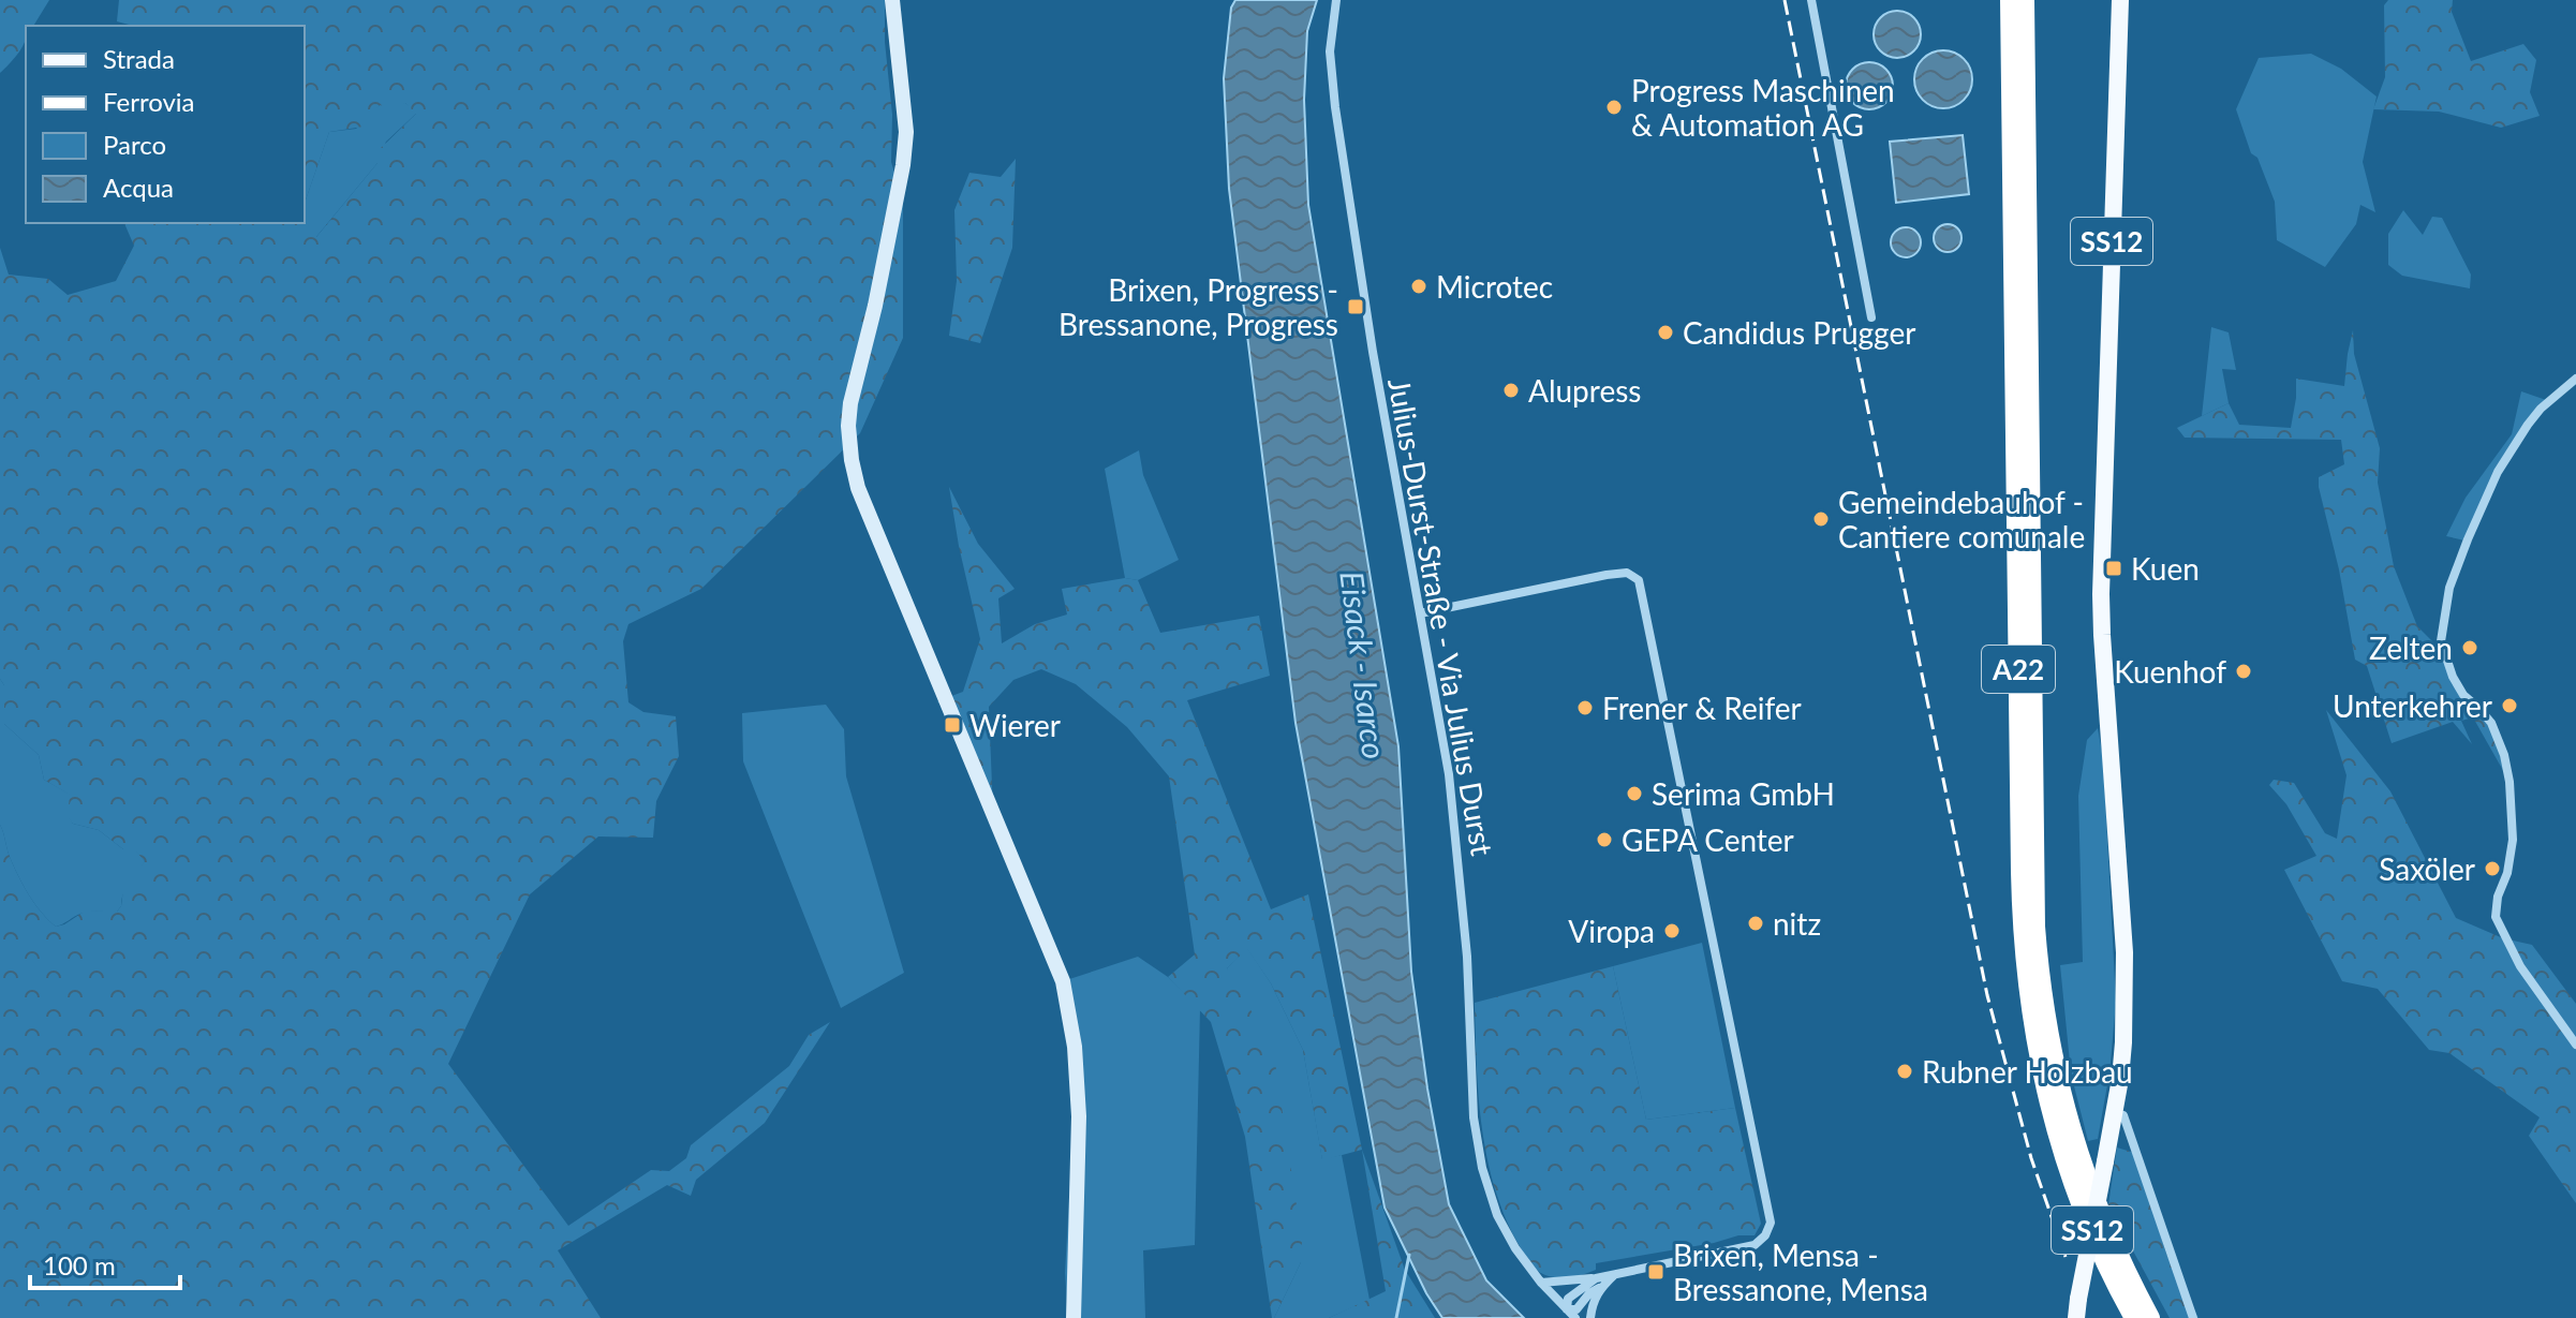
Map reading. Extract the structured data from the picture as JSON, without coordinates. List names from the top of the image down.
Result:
{
  "streets": {
    "highway": ["A22"],
    "main road": ["SS12"],
    "street": ["Julius-Durst-Straße - Via Julius Durst"]
  },
  "water": ["Eisack - Isarco"],
  "places": {
    "other": [
      "Progress Maschinen & Automation AG",
      "Microtec",
      "Candidus Prugger",
      "Alupress",
      "Gemeindebauhof - Cantiere comunale",
      "Zelten",
      "Kuenhof",
      "Unterkehrer",
      "Frener & Reifer",
      "Serima GmbH",
      "GEPA Center",
      "Saxöler",
      "nitz",
      "Viropa",
      "Rubner Holzbau"
    ],
    "transit": [
      "Brixen, Progress - Bressanone, Progress",
      "Kuen",
      "Wierer",
      "Brixen, Mensa - Bressanone, Mensa"
    ]
  },
  "legend": [
    "Strada",
    "Ferrovia",
    "Parco",
    "Acqua"
  ],
  "scale_bar": "100 m"
}
